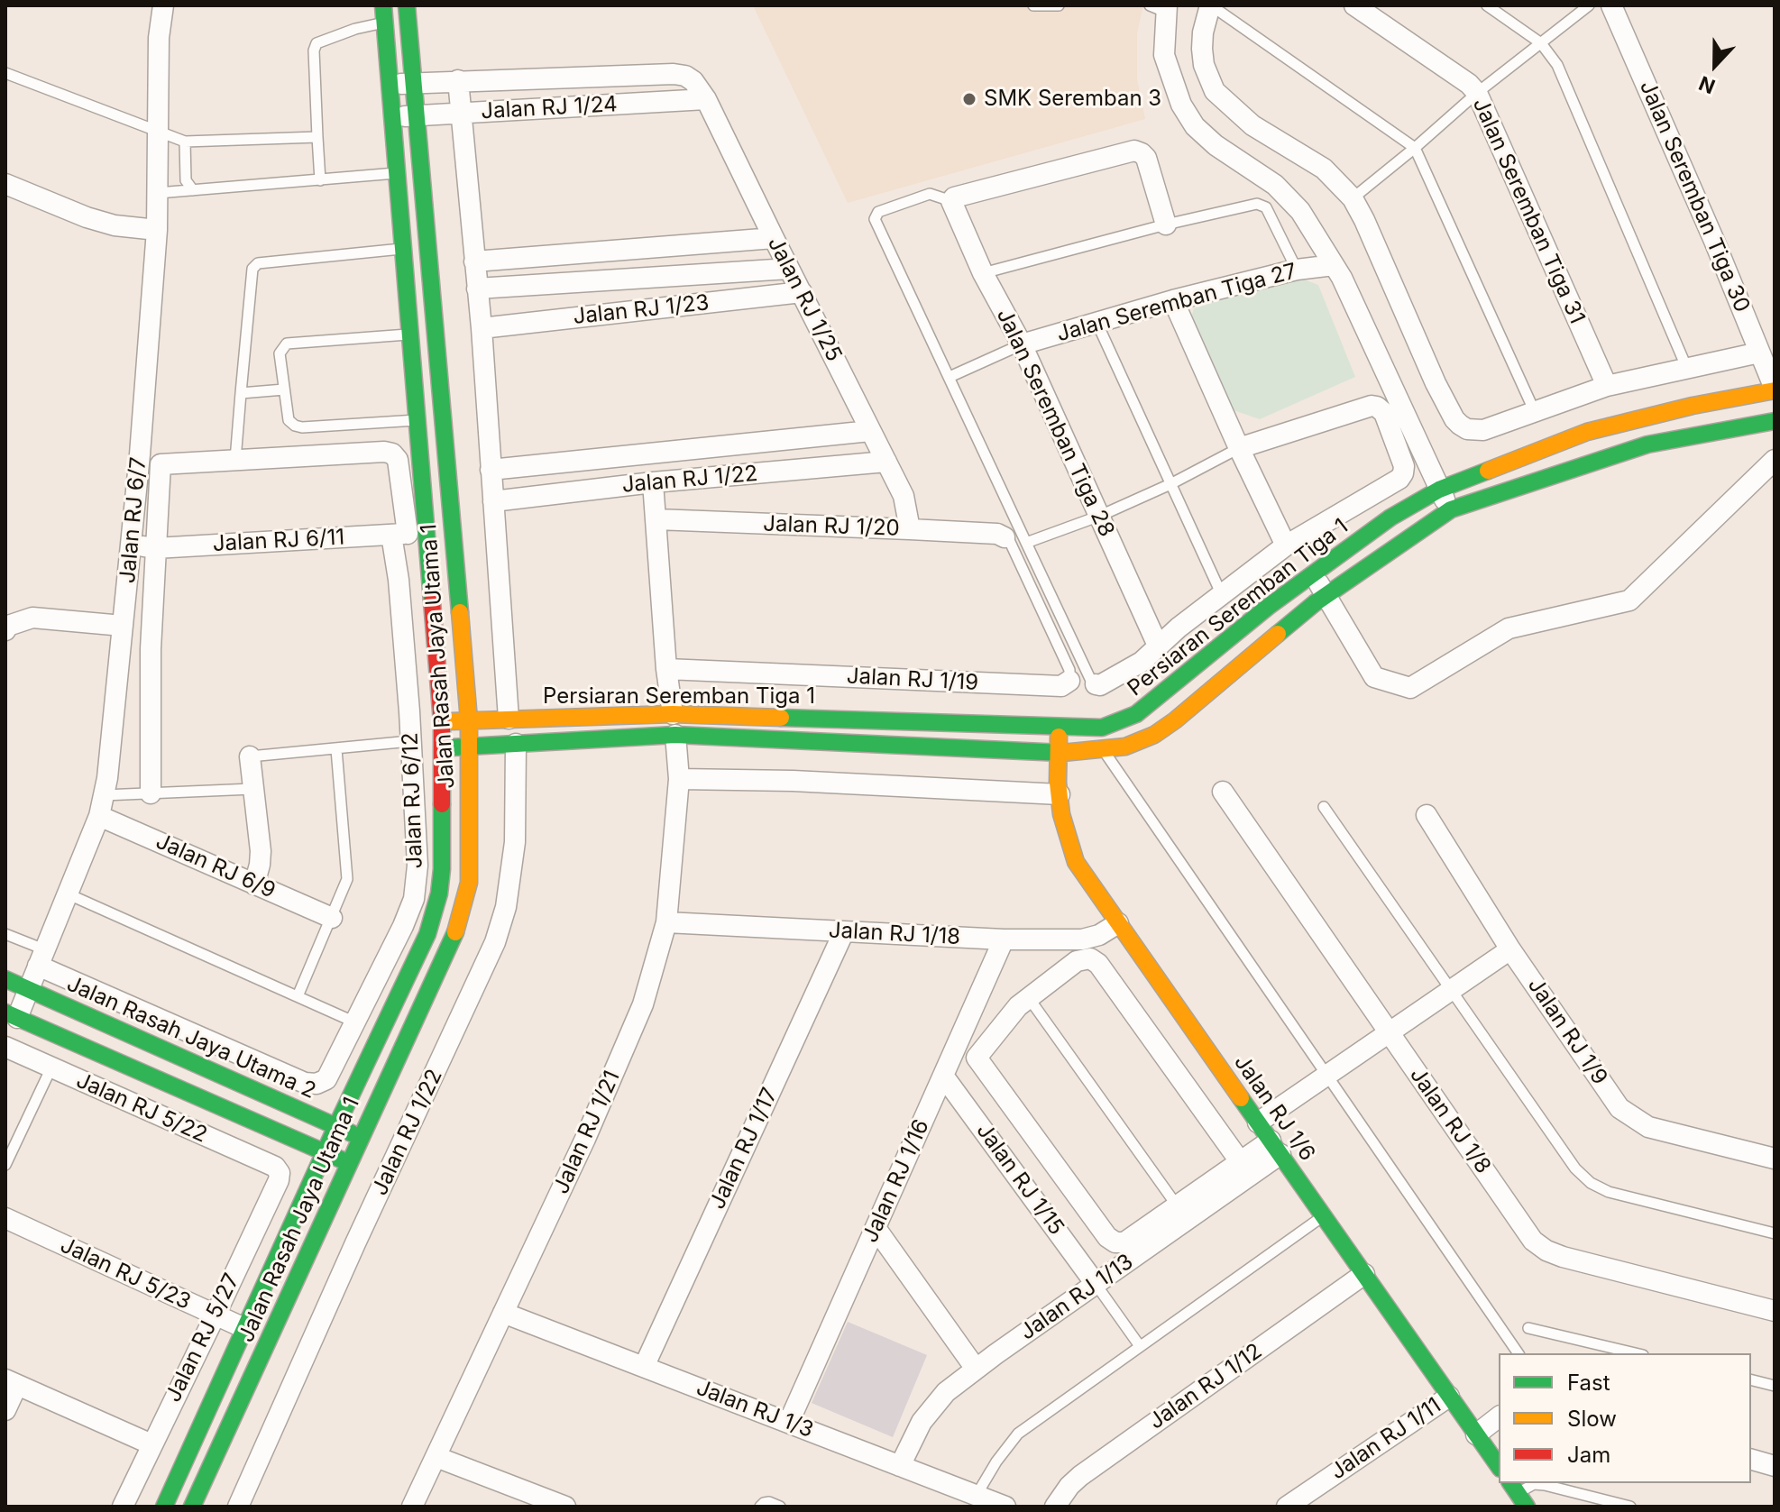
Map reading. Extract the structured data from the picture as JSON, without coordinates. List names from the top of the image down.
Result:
{
  "streets": {
    "main road": [
      "Persiaran Seremban Tiga 1",
      "Jalan Rasah Jaya Utama 1",
      "Jalan Rasah Jaya Utama 2",
      "Jalan RJ 1/6"
    ],
    "street": [
      "Jalan RJ 1/24",
      "Jalan Seremban Tiga 30",
      "Jalan Seremban Tiga 31",
      "Jalan RJ 1/25",
      "Jalan Seremban Tiga 27",
      "Jalan RJ 1/23",
      "Jalan Seremban Tiga 28",
      "Jalan RJ 1/22",
      "Jalan RJ 6/7",
      "Jalan RJ 1/20",
      "Jalan RJ 6/11",
      "Jalan RJ 1/19",
      "Jalan RJ 6/12",
      "Jalan RJ 6/9",
      "Jalan RJ 1/18",
      "Jalan RJ 1/9",
      "Jalan RJ 5/22",
      "Jalan RJ 1/8",
      "Jalan RJ 1/21",
      "Jalan RJ 1/17",
      "Jalan RJ 1/15",
      "Jalan RJ 1/16",
      "Jalan RJ 5/23",
      "Jalan RJ 1/13",
      "Jalan RJ 5/27",
      "Jalan RJ 1/12",
      "Jalan RJ 1/3",
      "Jalan RJ 1/11"
    ]
  },
  "crossings": [
    ["Jalan RJ 1/24", "Jalan RJ 1/25"],
    ["Jalan RJ 1/24", "Jalan Rasah Jaya Utama 1"],
    ["Jalan Seremban Tiga 30", "Persiaran Seremban Tiga 1"],
    ["Jalan RJ 1/25", "Jalan RJ 1/23"],
    ["Jalan RJ 1/25", "Jalan RJ 1/22"],
    ["Jalan RJ 1/25", "Jalan RJ 1/20"],
    ["Jalan Seremban Tiga 27", "Jalan Seremban Tiga 28"],
    ["Jalan RJ 1/22", "Persiaran Seremban Tiga 1"],
    ["Jalan RJ 6/7", "Jalan RJ 6/11"],
    ["Jalan RJ 6/7", "Jalan RJ 6/12"],
    ["Jalan RJ 6/7", "Jalan RJ 6/9"],
    ["Jalan RJ 6/7", "Jalan Rasah Jaya Utama 2"],
    ["Jalan RJ 6/11", "Jalan Rasah Jaya Utama 1"],
    ["Jalan RJ 6/11", "Jalan RJ 6/12"],
    ["Persiaran Seremban Tiga 1", "Jalan Rasah Jaya Utama 1"],
    ["Persiaran Seremban Tiga 1", "Jalan RJ 1/6"],
    ["Persiaran Seremban Tiga 1", "Jalan RJ 1/21"],
    ["Jalan Rasah Jaya Utama 1", "Jalan RJ 6/12"],
    ["Jalan Rasah Jaya Utama 1", "Jalan Rasah Jaya Utama 2"],
    ["Jalan Rasah Jaya Utama 1", "Jalan RJ 5/23"],
    ["Jalan RJ 1/18", "Jalan RJ 1/6"],
    ["Jalan RJ 1/18", "Jalan RJ 1/21"],
    ["Jalan RJ 1/18", "Jalan RJ 1/17"],
    ["Jalan RJ 1/18", "Jalan RJ 1/16"],
    ["Jalan RJ 5/22", "Jalan RJ 5/27"],
    ["Jalan RJ 1/6", "Jalan RJ 1/13"],
    ["Jalan RJ 1/6", "Jalan RJ 1/12"],
    ["Jalan RJ 1/6", "Jalan RJ 1/11"],
    ["Jalan RJ 1/21", "Jalan RJ 1/3"],
    ["Jalan RJ 1/17", "Jalan RJ 1/3"],
    ["Jalan RJ 1/15", "Jalan RJ 1/16"],
    ["Jalan RJ 1/15", "Jalan RJ 1/13"],
    ["Jalan RJ 1/16", "Jalan RJ 1/3"],
    ["Jalan RJ 5/23", "Jalan RJ 5/27"],
    ["Jalan RJ 1/13", "Jalan RJ 1/3"]
  ],
  "places": ["SMK Seremban 3"],
  "legend": ["Fast", "Slow", "Jam"],
  "north": "bottom"
}
